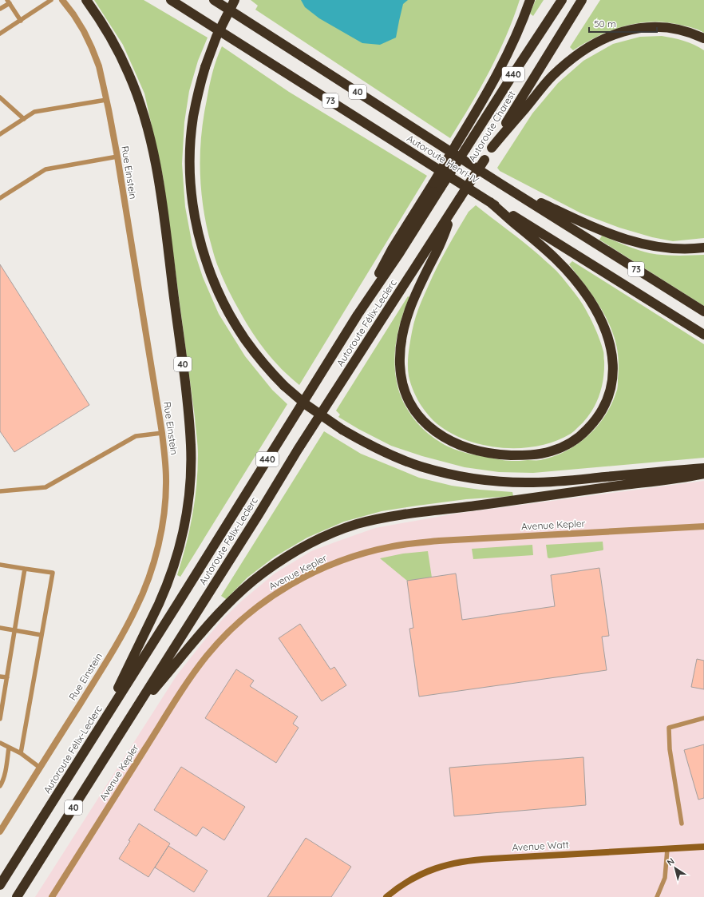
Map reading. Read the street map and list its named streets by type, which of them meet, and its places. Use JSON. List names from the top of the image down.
{
  "streets": {
    "highway": [
      "440",
      "40",
      "73",
      "Autoroute Charest",
      "Autoroute Henri-IV",
      "Autoroute Félix-Leclerc"
    ],
    "street": ["Rue Einstein", "Avenue Kepler", "Avenue Watt"]
  },
  "crossings": [
    ["40", "Autoroute Félix-Leclerc"],
    ["Autoroute Charest", "Autoroute Félix-Leclerc"]
  ],
  "scale_bar": "50 m",
  "north": "top left"
}
